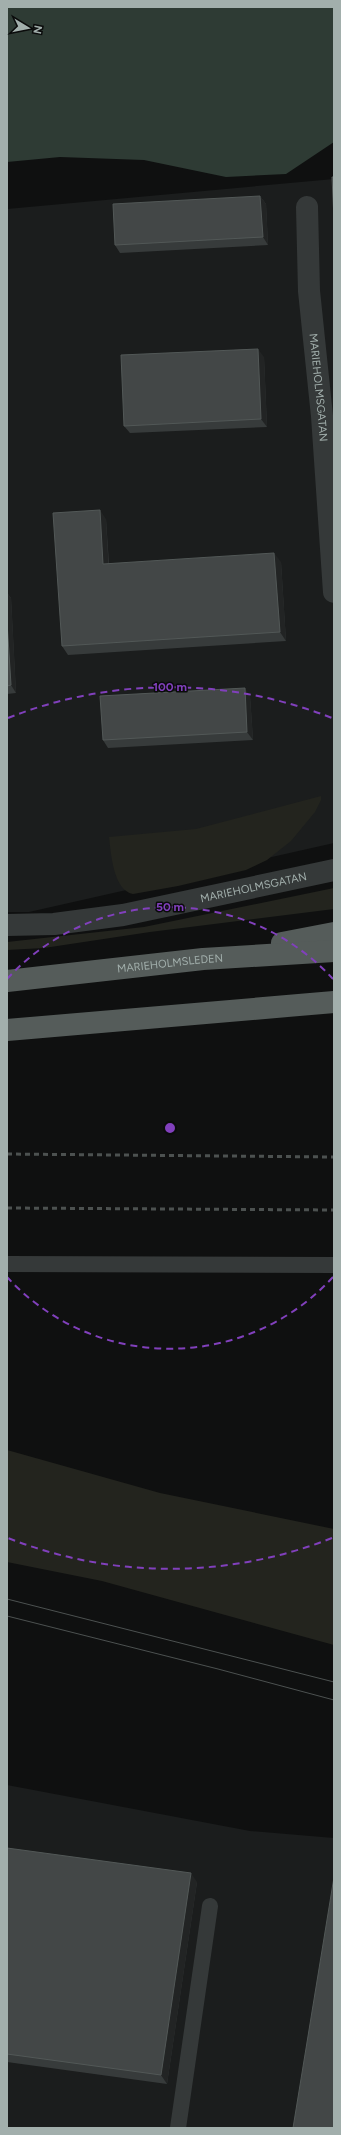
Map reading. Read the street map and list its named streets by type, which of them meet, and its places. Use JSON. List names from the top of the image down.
{
  "streets": {
    "highway": ["MARIEHOLMSLEDEN"],
    "street": ["MARIEHOLMSGATAN"]
  },
  "north": "right",
  "rings": ["100 m", "50 m"]
}
